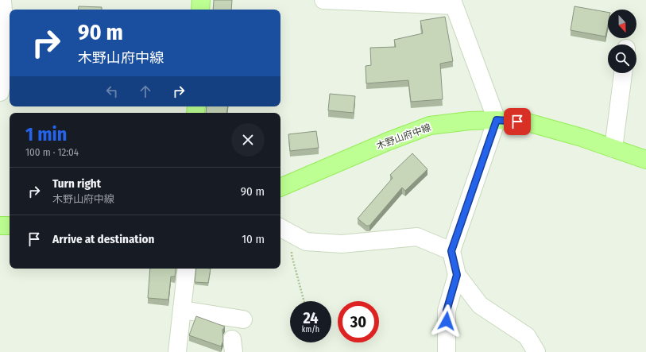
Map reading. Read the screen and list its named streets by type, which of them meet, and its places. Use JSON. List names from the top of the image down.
{
  "streets": {
    "main road": ["木野山府中線"]
  },
  "north": "bottom",
  "page": {
    "turn": ["90 m", "木野山府中線"],
    "heading": ["1 min", "100 m · 12:04"],
    "list": [
      {
        "name": "Turn right",
        "note": "木野山府中線",
        "value": "90 m"
      },
      {
        "name": "Arrive at destination",
        "value": "10 m"
      }
    ],
    "speed": "24 km/h",
    "limit": "30"
  }
}
